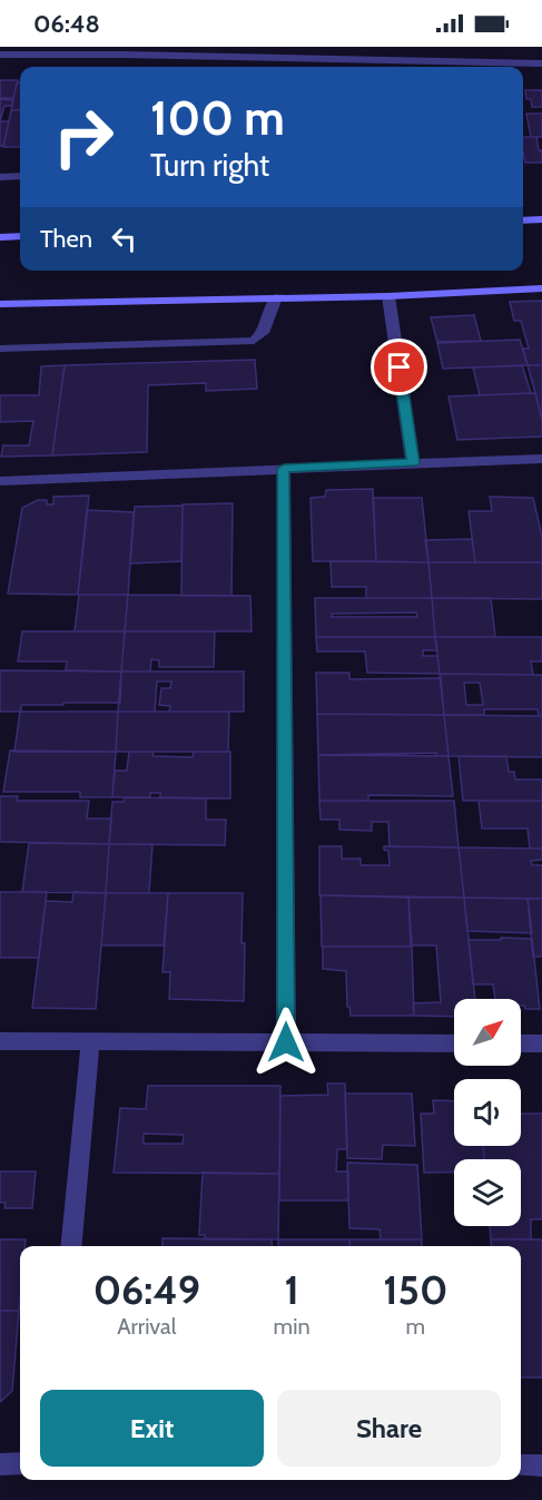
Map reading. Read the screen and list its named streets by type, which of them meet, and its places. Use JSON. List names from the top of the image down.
{
  "north": "top right",
  "page": {
    "status": "06:48",
    "turn": ["100 m", "Turn right"],
    "then": "Then",
    "eta": [
      "06:49",
      "Arrival",
      "1",
      "min",
      "150",
      "m"
    ],
    "buttons": ["Exit", "Share"]
  }
}
